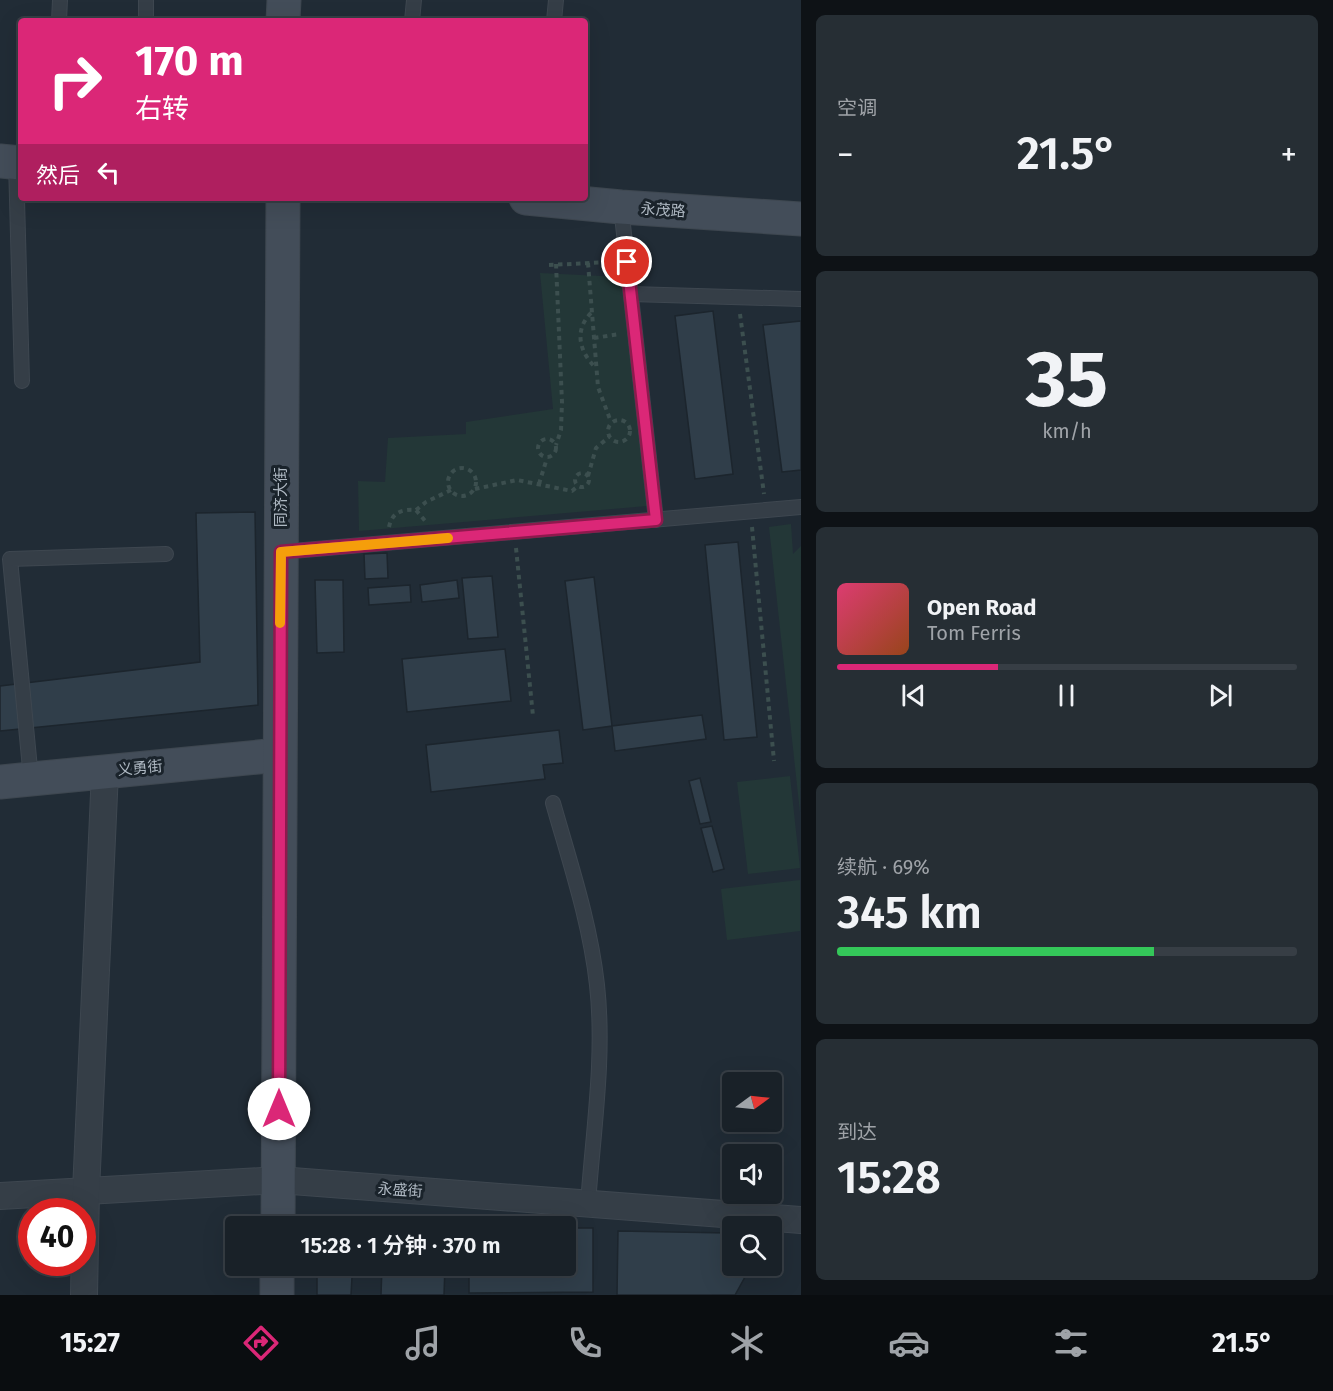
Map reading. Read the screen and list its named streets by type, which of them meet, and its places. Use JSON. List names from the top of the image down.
{
  "streets": {
    "street": [
      "永茂路",
      "同济大街",
      "义勇街",
      "永盛街"
    ]
  },
  "crossings": [
    ["同济大街", "义勇街"],
    ["同济大街", "永盛街"]
  ],
  "north": "right",
  "page": {
    "tile": [
      "空调",
      ["35", "km/h"],
      ["续航 · 69%", "345 km"],
      ["到达", "15:28"]
    ],
    "turn": ["170 m", "右转"],
    "heat": ["−", "21.5°", "+"],
    "then": "然后",
    "song": ["Open Road", "Tom Ferris"],
    "limit": "40",
    "trip": "15:28 · 1 分钟 · 370 m",
    "tabs": ["15:27", "21.5°"]
  }
}
